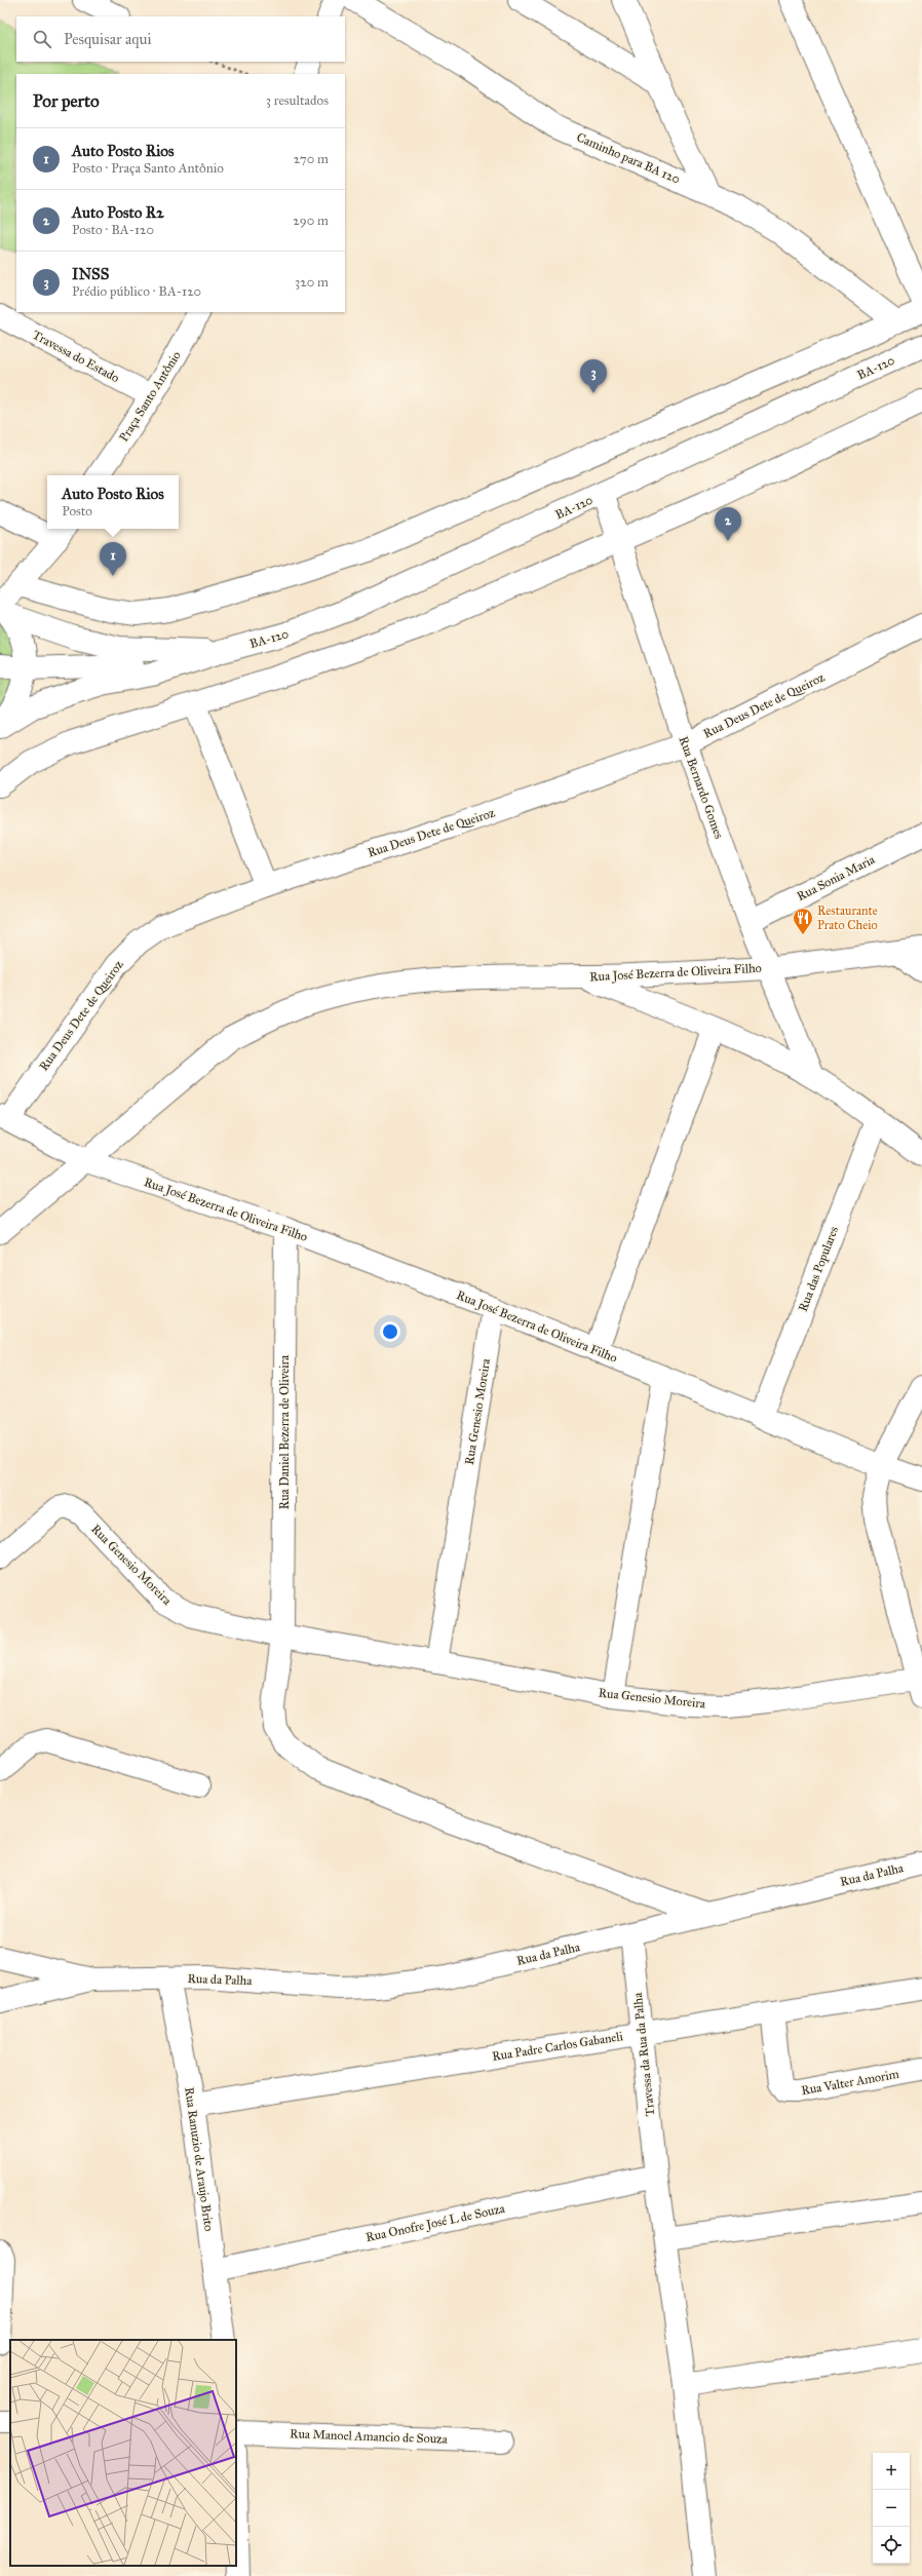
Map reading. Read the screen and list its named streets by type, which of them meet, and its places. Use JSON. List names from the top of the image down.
{
  "streets": {
    "street": [
      "Caminho para BA 120",
      "Travessa do Estado",
      "BA-120",
      "Praça Santo Antônio",
      "Rua Deus Dete de Queiroz",
      "Rua Bernardo Gomes",
      "Rua Sonia Maria",
      "Rua José Bezerra de Oliveira Filho",
      "Rua das Populares",
      "Rua Genesio Moreira",
      "Rua Daniel Bezerra de Oliveira",
      "Rua da Palha",
      "Rua Padre Carlos Gabaneli",
      "Travessa da Rua da Palha",
      "Rua Valter Amorim",
      "Rua Ranuzio de Araujo Brito",
      "Rua Onofre José L de Souza",
      "Rua Manoel Amancio de Souza"
    ]
  },
  "crossings": [
    ["Travessa do Estado", "Praça Santo Antônio"],
    ["BA-120", "Rua Bernardo Gomes"],
    ["Rua Deus Dete de Queiroz", "Rua Bernardo Gomes"],
    ["Rua Bernardo Gomes", "Rua Sonia Maria"],
    ["Rua Bernardo Gomes", "Rua José Bezerra de Oliveira Filho"],
    ["Rua José Bezerra de Oliveira Filho", "Rua das Populares"],
    ["Rua José Bezerra de Oliveira Filho", "Rua Genesio Moreira"],
    ["Rua José Bezerra de Oliveira Filho", "Rua Daniel Bezerra de Oliveira"],
    ["Rua Genesio Moreira", "Rua Daniel Bezerra de Oliveira"],
    ["Rua da Palha", "Travessa da Rua da Palha"],
    ["Rua da Palha", "Rua Ranuzio de Araujo Brito"],
    ["Rua Padre Carlos Gabaneli", "Travessa da Rua da Palha"],
    ["Rua Padre Carlos Gabaneli", "Rua Valter Amorim"],
    ["Rua Padre Carlos Gabaneli", "Rua Ranuzio de Araujo Brito"],
    ["Travessa da Rua da Palha", "Rua Onofre José L de Souza"],
    ["Rua Ranuzio de Araujo Brito", "Rua Onofre José L de Souza"]
  ],
  "places": {
    "restaurant": ["Restaurante Prato Cheio"]
  },
  "page": {
    "search": "Pesquisar aqui",
    "heading": ["Por perto", "3 resultados"],
    "list": [
      {
        "mark": "1",
        "name": "Auto Posto Rios",
        "note": "Posto · Praça Santo Antônio",
        "value": "270 m"
      },
      {
        "mark": "2",
        "name": "Auto Posto R2",
        "note": "Posto · BA-120",
        "value": "290 m"
      },
      {
        "mark": "3",
        "name": "INSS",
        "note": "Prédio público · BA-120",
        "value": "320 m"
      }
    ],
    "pins": ["3", "2", "1"],
    "popup": ["Auto Posto Rios", "Posto"],
    "map_buttons": ["+", "−"]
  }
}
